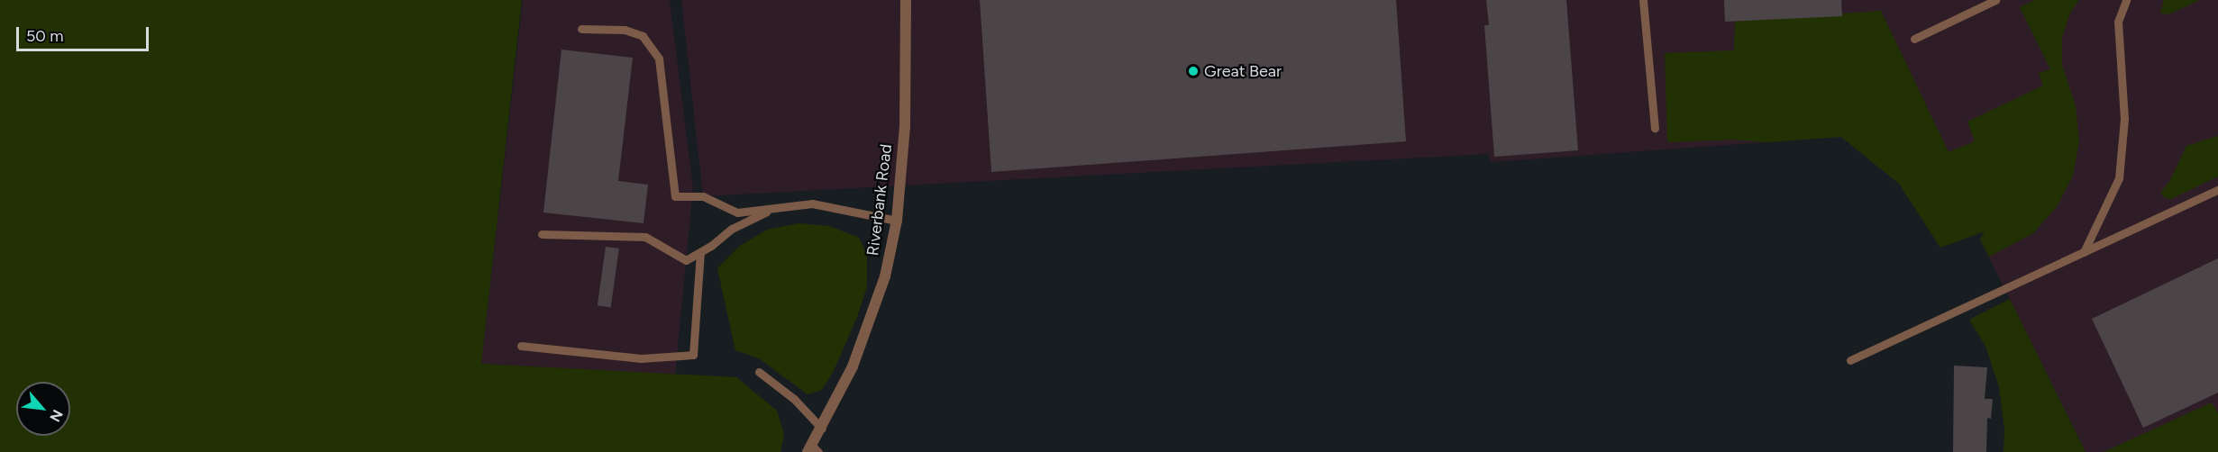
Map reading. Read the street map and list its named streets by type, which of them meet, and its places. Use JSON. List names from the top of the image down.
{
  "streets": {
    "street": ["Riverbank Road"]
  },
  "places": ["Great Bear"],
  "scale_bar": "50 m",
  "north": "bottom right"
}
